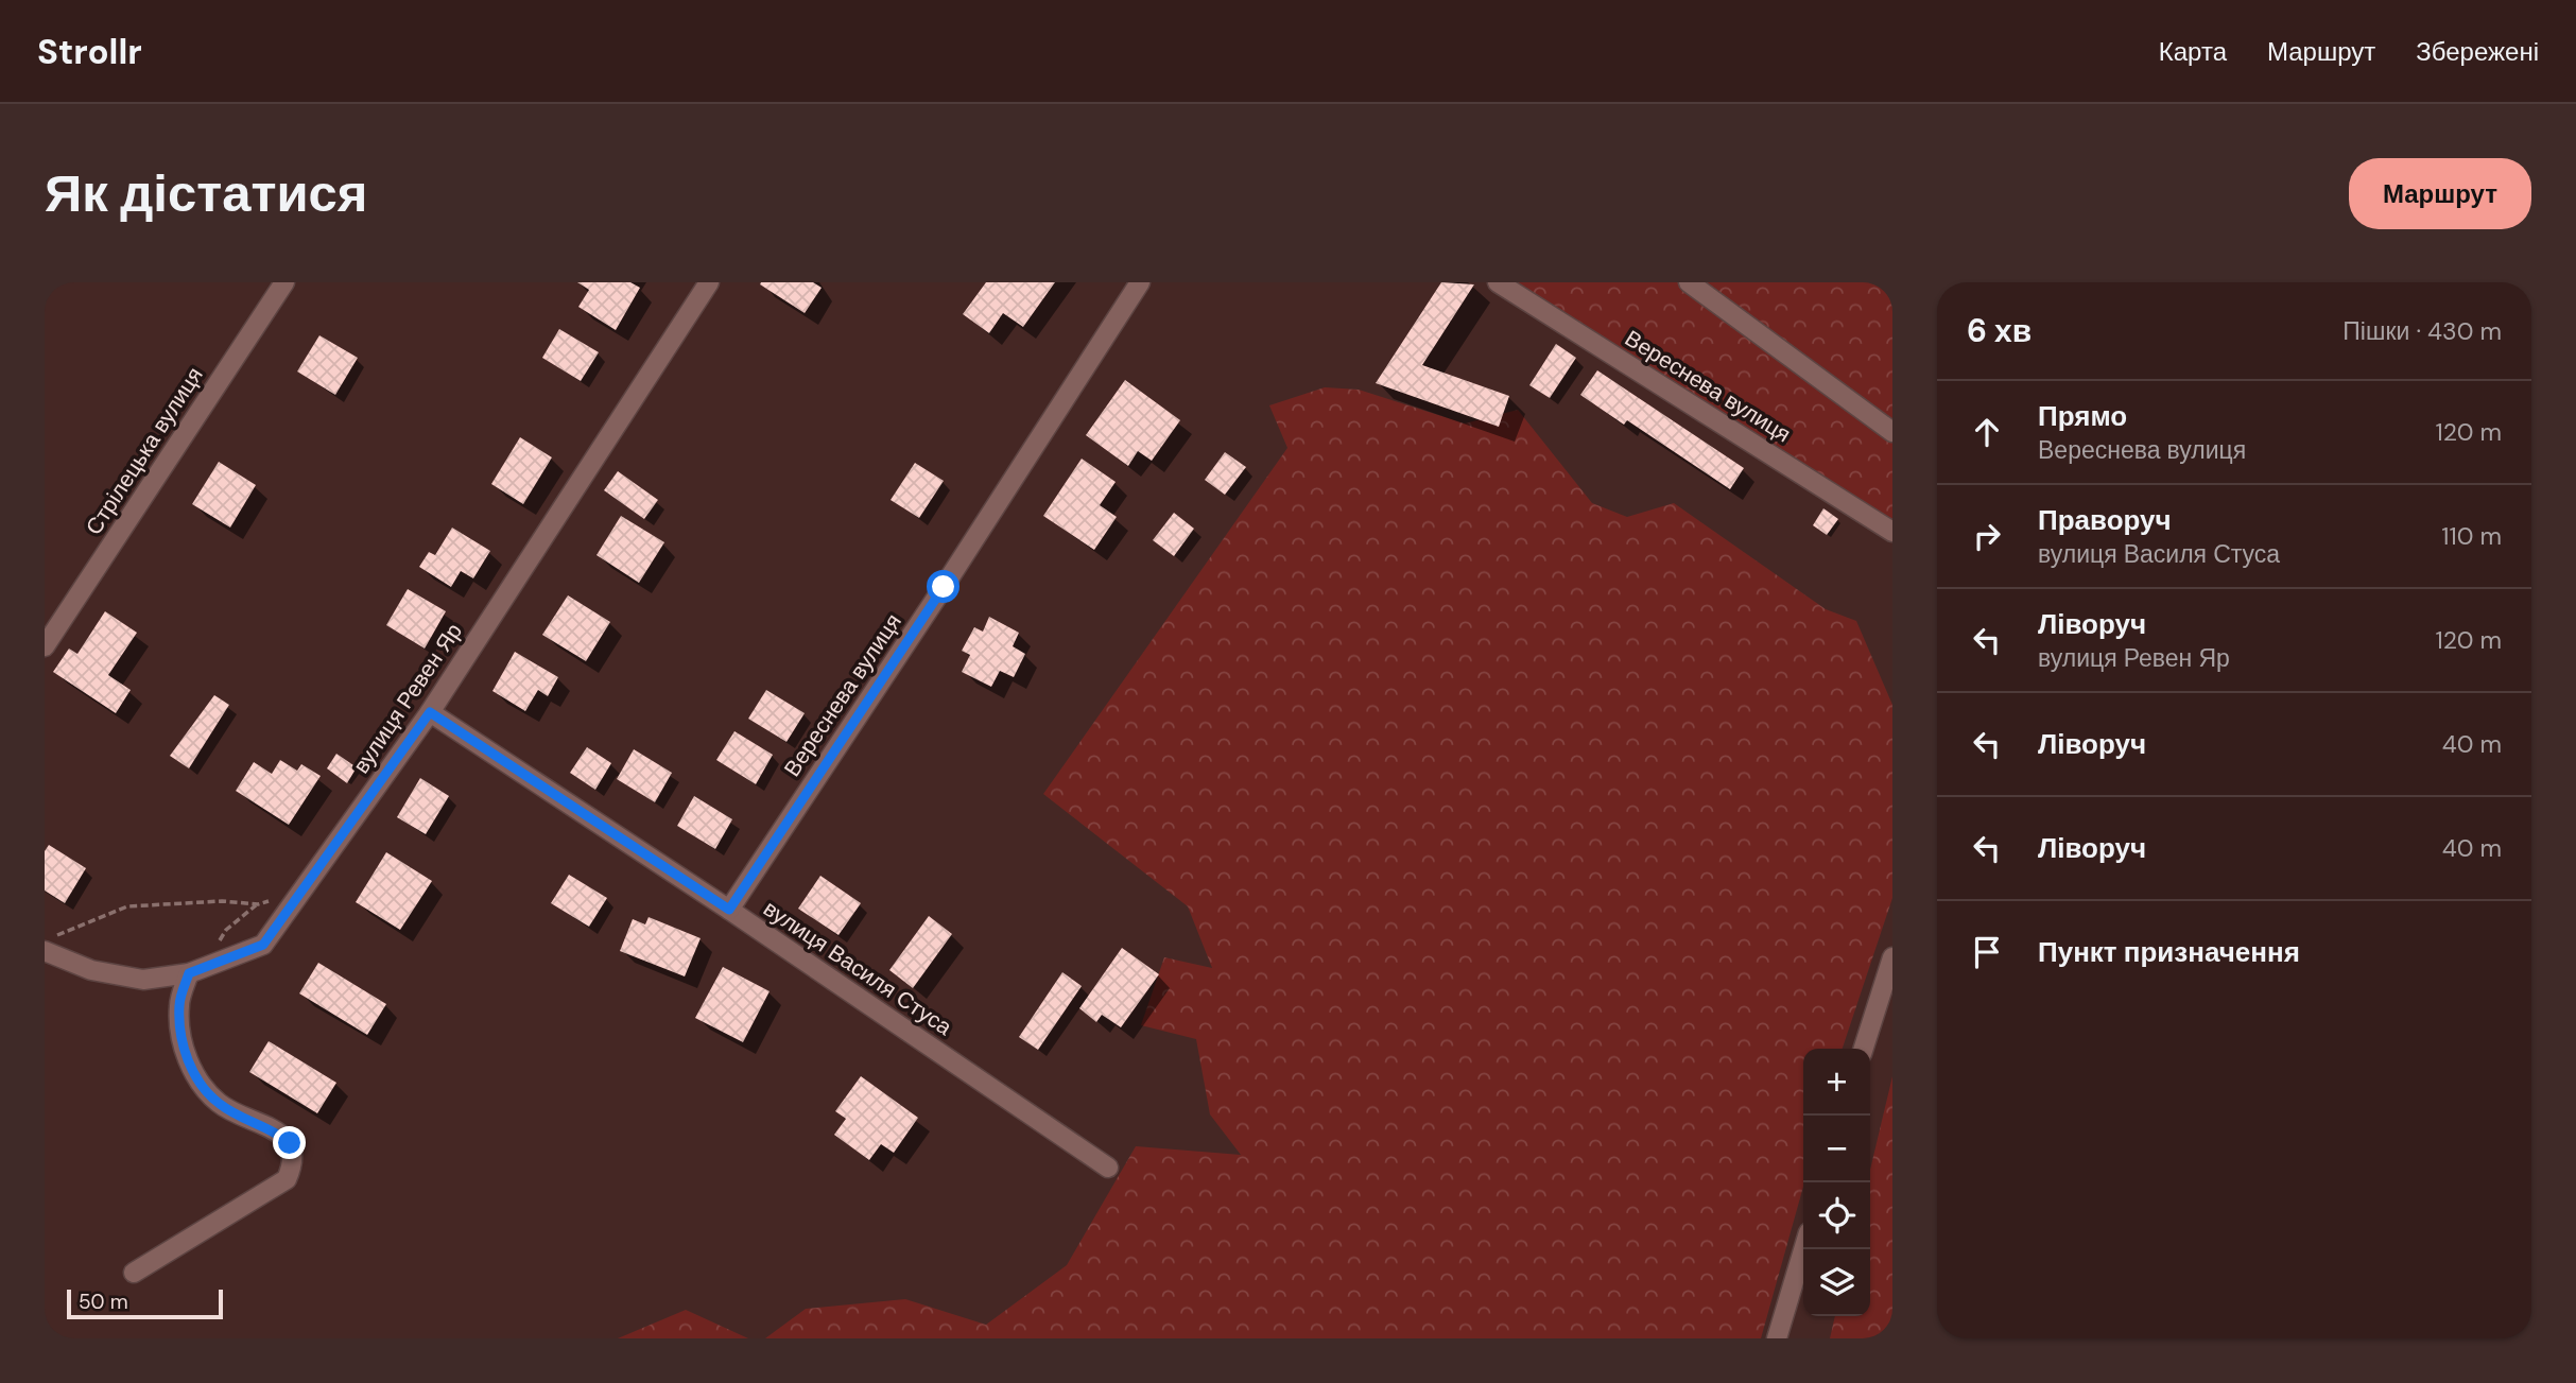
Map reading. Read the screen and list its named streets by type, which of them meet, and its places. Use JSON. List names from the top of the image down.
{
  "streets": {
    "street": [
      "Вереснева вулиця",
      "Стрілецька вулиця",
      "вулиця Ревен Яр",
      "вулиця Василя Стуса"
    ]
  },
  "crossings": [
    ["Вереснева вулиця", "вулиця Василя Стуса"],
    ["вулиця Ревен Яр", "вулиця Василя Стуса"]
  ],
  "scale_bar": "50 m",
  "page": {
    "header": "Strollr",
    "nav": ["Карта", "Маршрут", "Збережені"],
    "buttons": "Маршрут",
    "title": "Як дістатися",
    "heading": ["6 хв", "Пішки · 430 m"],
    "list": [
      ["Прямо", "Вереснева вулиця", "120 m"],
      ["Праворуч", "вулиця Василя Стуса", "110 m"],
      ["Ліворуч", "вулиця Ревен Яр", "120 m"],
      ["Ліворуч", "40 m"],
      ["Ліворуч", "40 m"],
      "Пункт призначення"
    ],
    "map_buttons": ["+", "−"],
    "scale": "50 m"
  }
}
